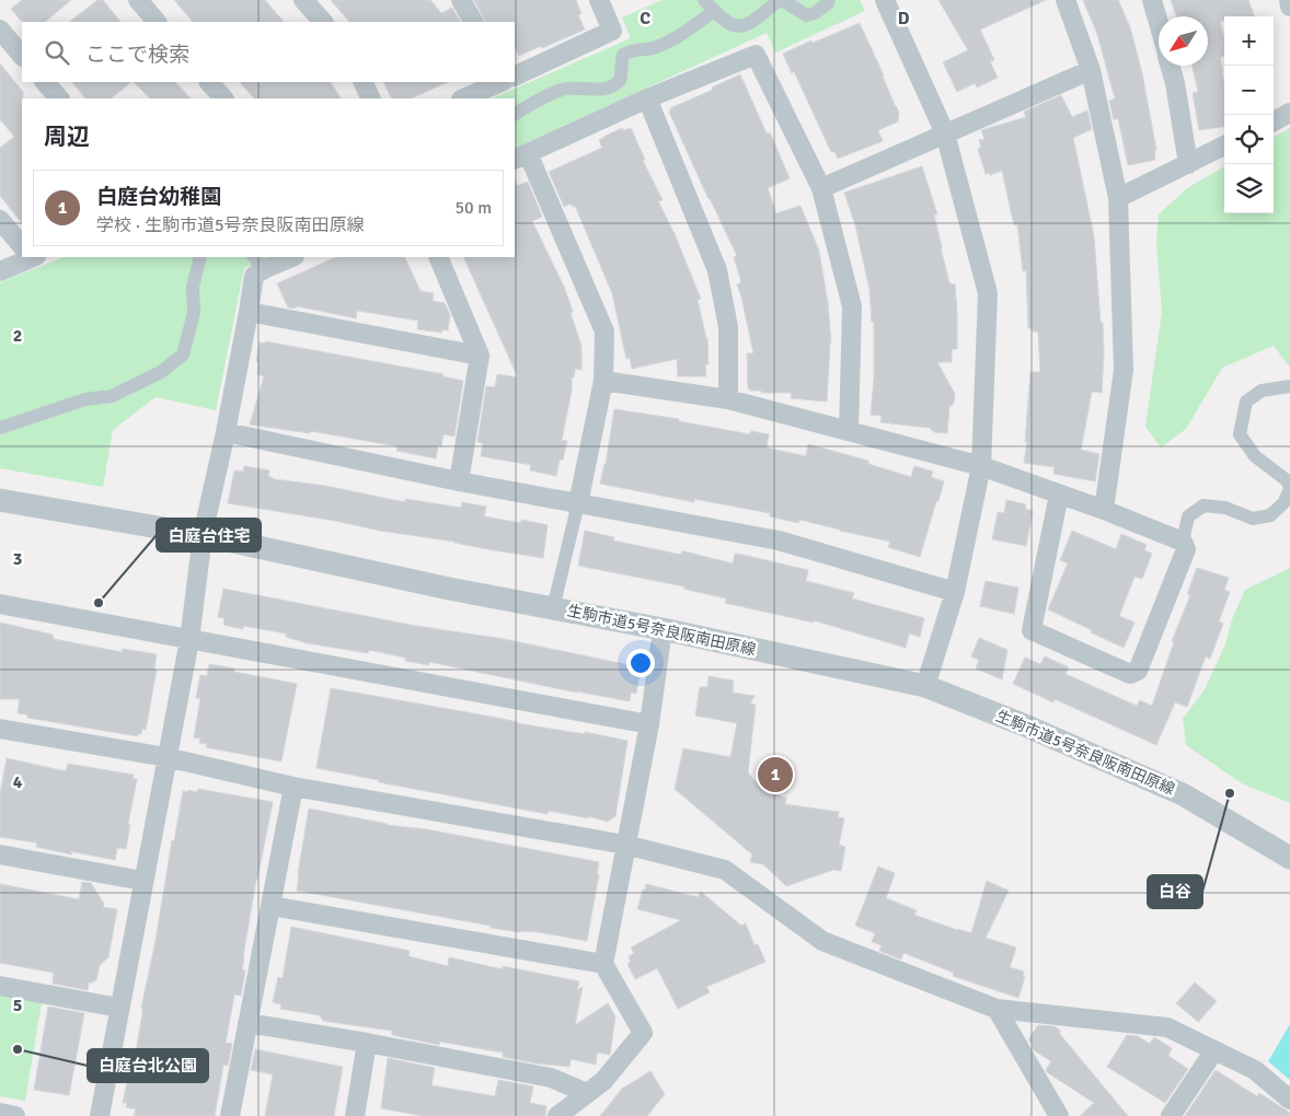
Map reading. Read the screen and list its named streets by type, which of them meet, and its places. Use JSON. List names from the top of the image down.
{
  "streets": {
    "street": ["生駒市道5号奈良阪南田原線"]
  },
  "places": ["白庭台住宅", "白谷", "白庭台北公園"],
  "north": "bottom left",
  "page": {
    "map_buttons": ["+", "−"],
    "search": "ここで検索",
    "heading": "周辺",
    "list": [
      {
        "mark": "1",
        "name": "白庭台幼稚園",
        "note": "学校 · 生駒市道5号奈良阪南田原線",
        "value": "50 m"
      }
    ],
    "pins": "1"
  },
  "grid": {
    "columns": ["C", "D"],
    "rows": [
      "2",
      "3",
      "4",
      "5"
    ]
  }
}
